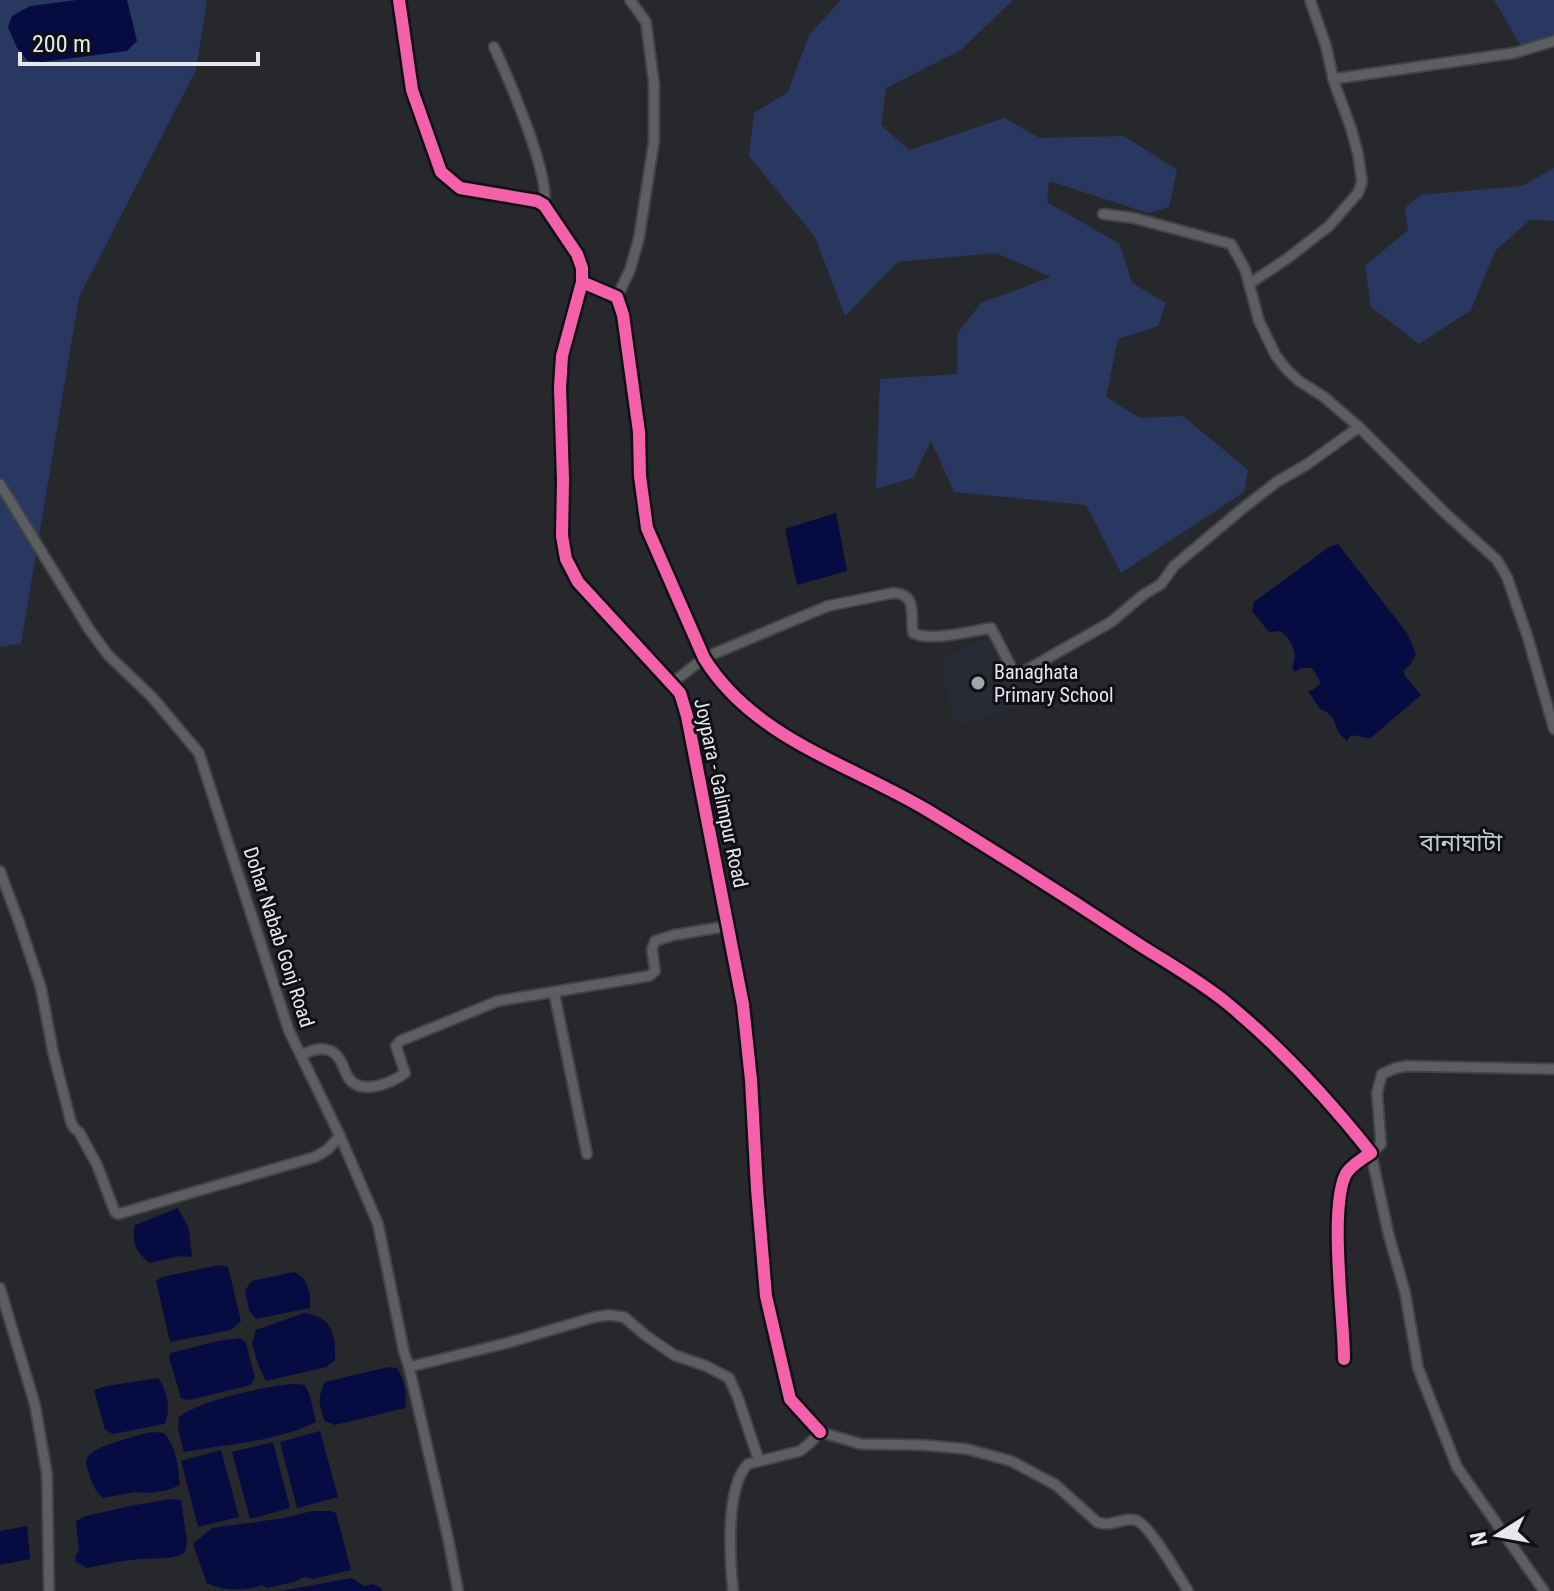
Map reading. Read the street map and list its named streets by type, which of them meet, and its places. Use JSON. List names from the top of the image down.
{
  "streets": {
    "street": ["Joypara - Galimpur Road", "Dohar Nabab Gonj Road"]
  },
  "districts": ["বানাঘাটা"],
  "places": ["Banaghata Primary School"],
  "scale_bar": "200 m",
  "north": "left"
}
